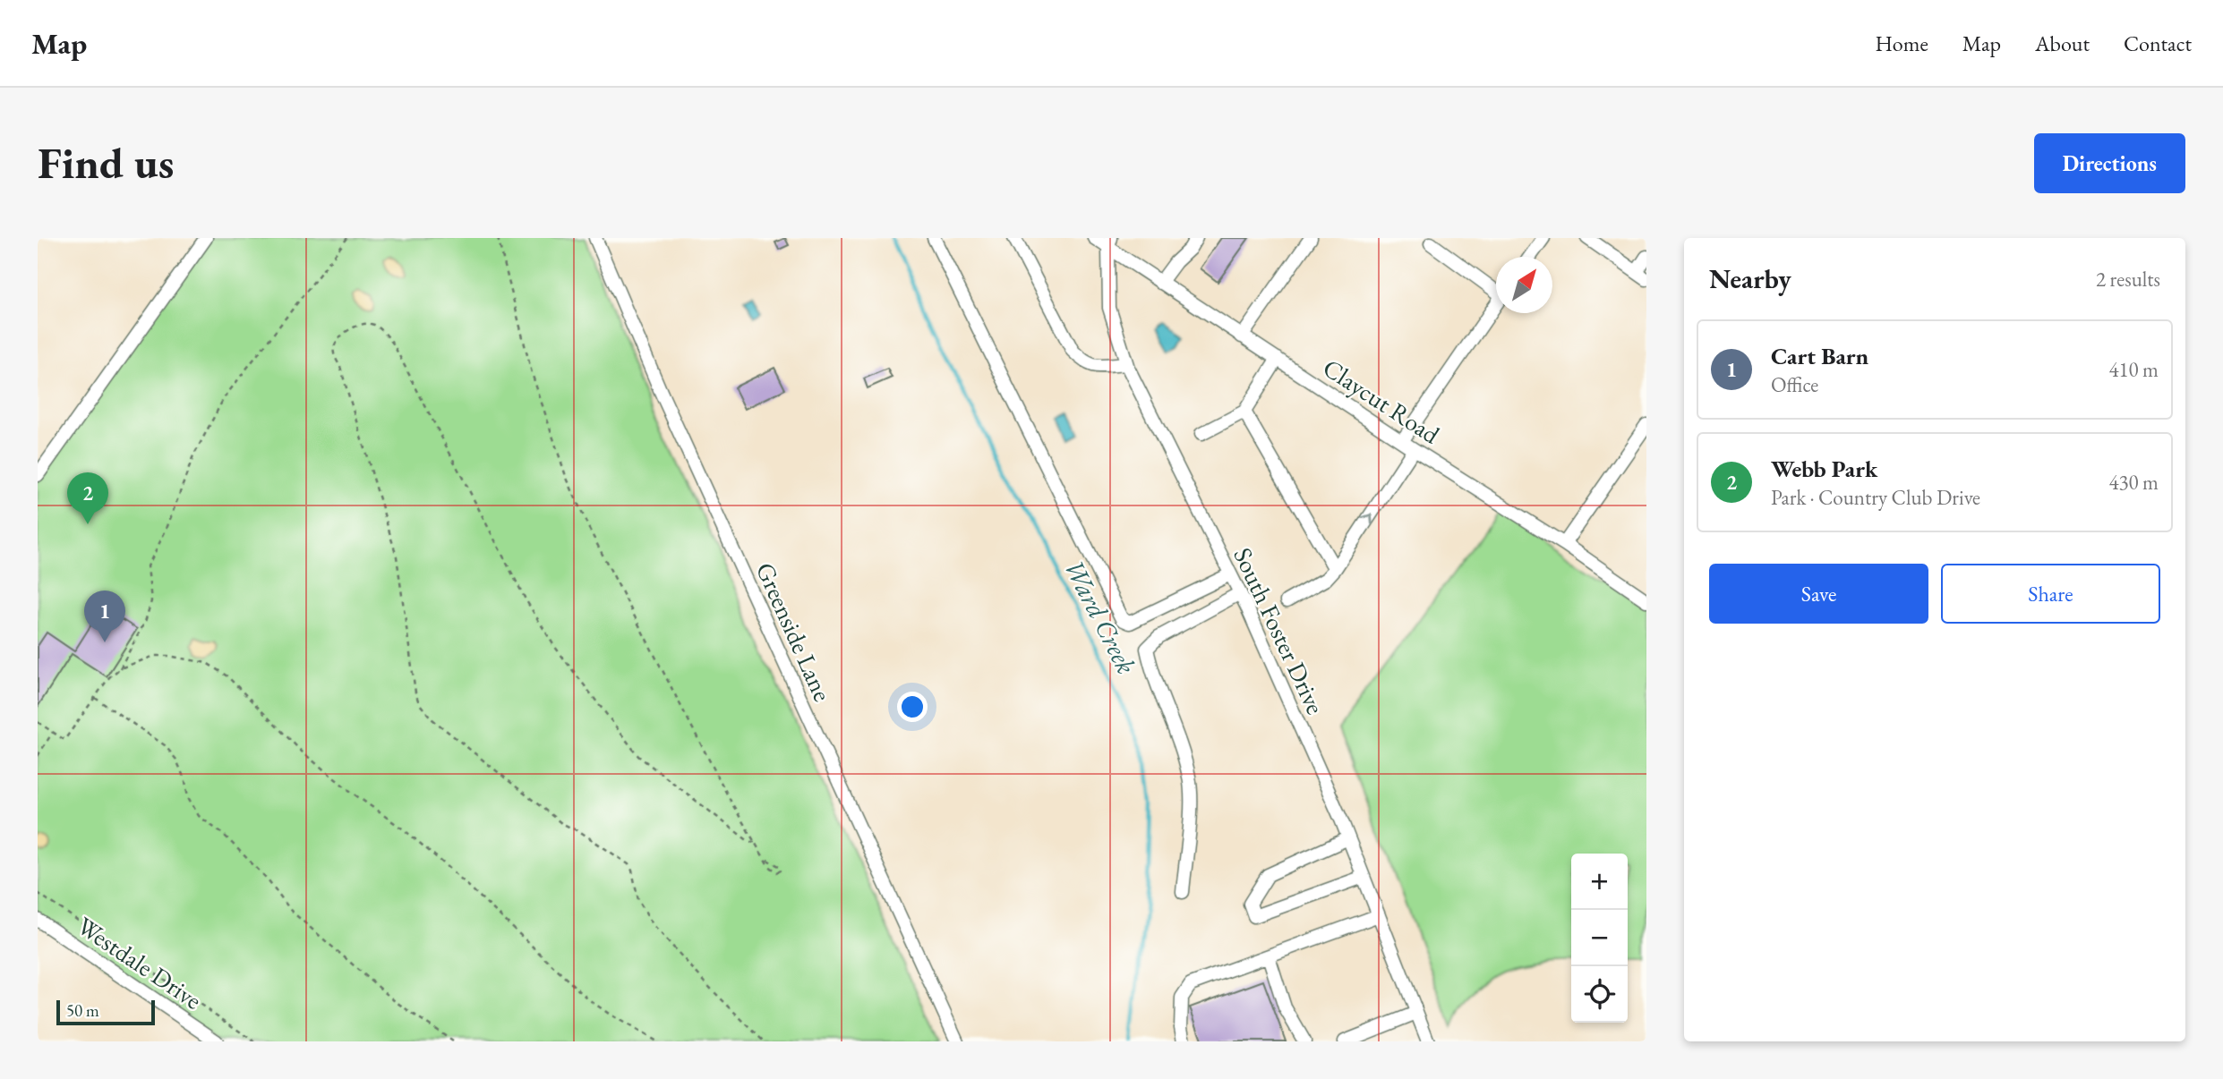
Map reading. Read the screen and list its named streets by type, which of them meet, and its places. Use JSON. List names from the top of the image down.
{
  "streets": {
    "street": [
      "Claycut Road",
      "South Foster Drive",
      "Greenside Lane",
      "Westdale Drive"
    ]
  },
  "crossings": [
    ["Claycut Road", "South Foster Drive"]
  ],
  "water": ["Ward Creek"],
  "scale_bar": "50 m",
  "north": "top right",
  "page": {
    "header": "Map",
    "nav": [
      "Home",
      "Map",
      "About",
      "Contact"
    ],
    "buttons": [
      "Directions",
      ["Save", "Share"]
    ],
    "title": "Find us",
    "heading": ["Nearby", "2 results"],
    "list": [
      {
        "mark": "1",
        "name": "Cart Barn",
        "note": "Office",
        "value": "410 m"
      },
      {
        "mark": "2",
        "name": "Webb Park",
        "note": "Park · Country Club Drive",
        "value": "430 m"
      }
    ],
    "pins": ["2", "1"],
    "map_buttons": ["+", "−"],
    "scale": "50 m"
  }
}
